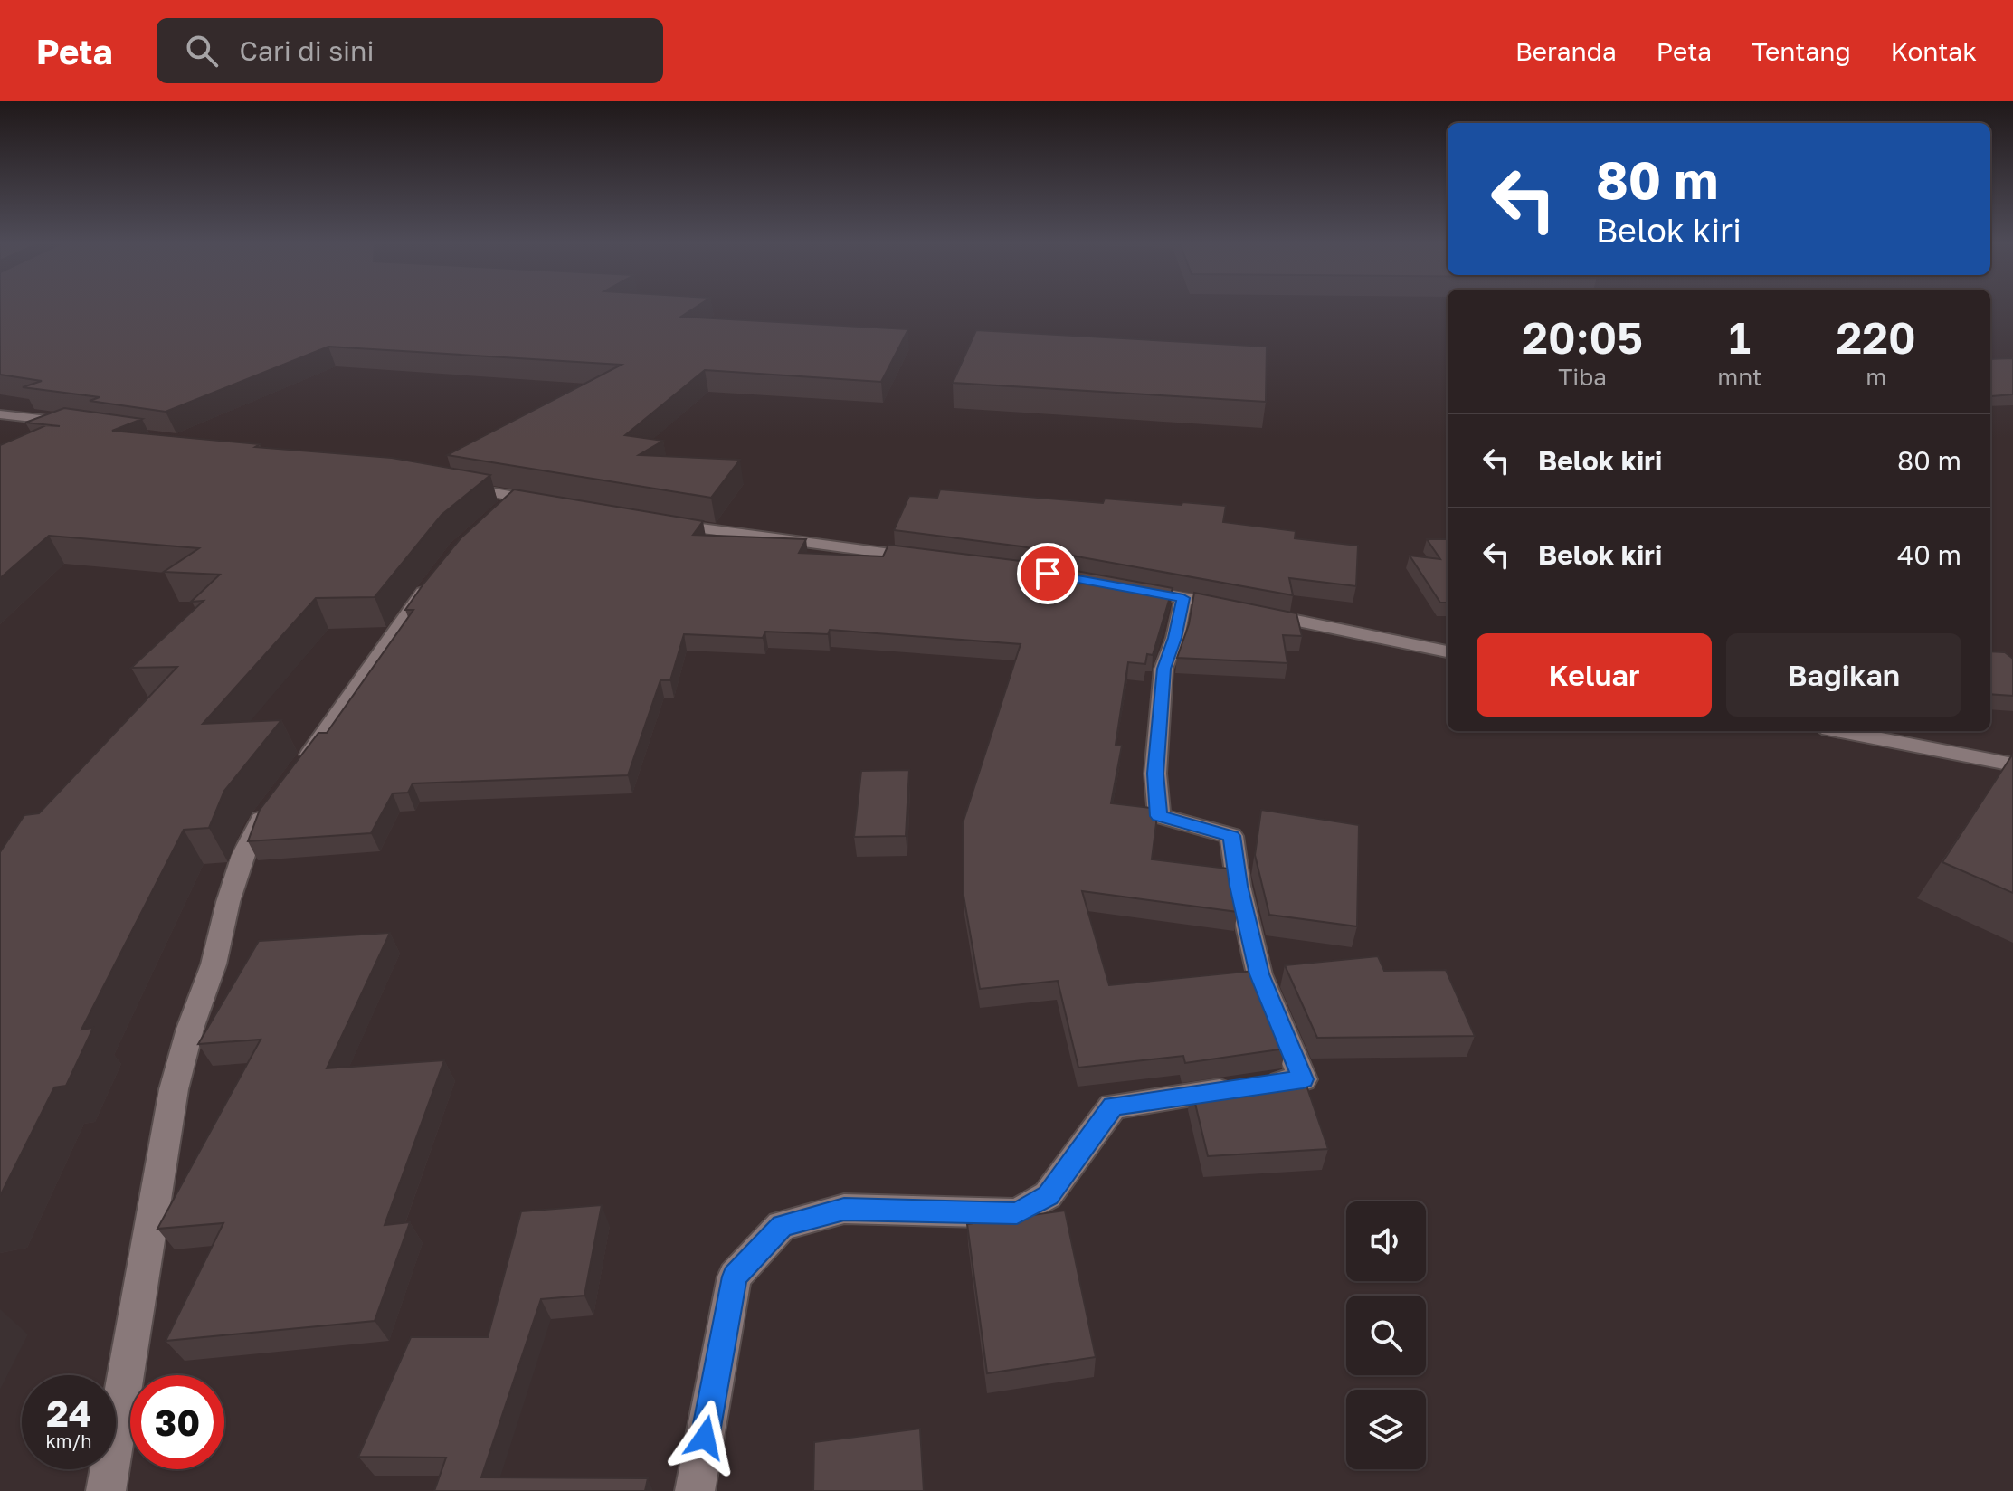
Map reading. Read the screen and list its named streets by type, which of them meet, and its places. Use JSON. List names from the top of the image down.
{
  "page": {
    "header": "Peta",
    "search": "Cari di sini",
    "nav": [
      "Beranda",
      "Peta",
      "Tentang",
      "Kontak"
    ],
    "turn": ["80 m", "Belok kiri"],
    "eta": [
      "20:05",
      "Tiba",
      "1",
      "mnt",
      "220",
      "m"
    ],
    "list": [
      {
        "name": "Belok kiri",
        "value": "80 m"
      },
      {
        "name": "Belok kiri",
        "value": "40 m"
      }
    ],
    "buttons": ["Keluar", "Bagikan"],
    "speed": "24 km/h",
    "limit": "30"
  }
}
